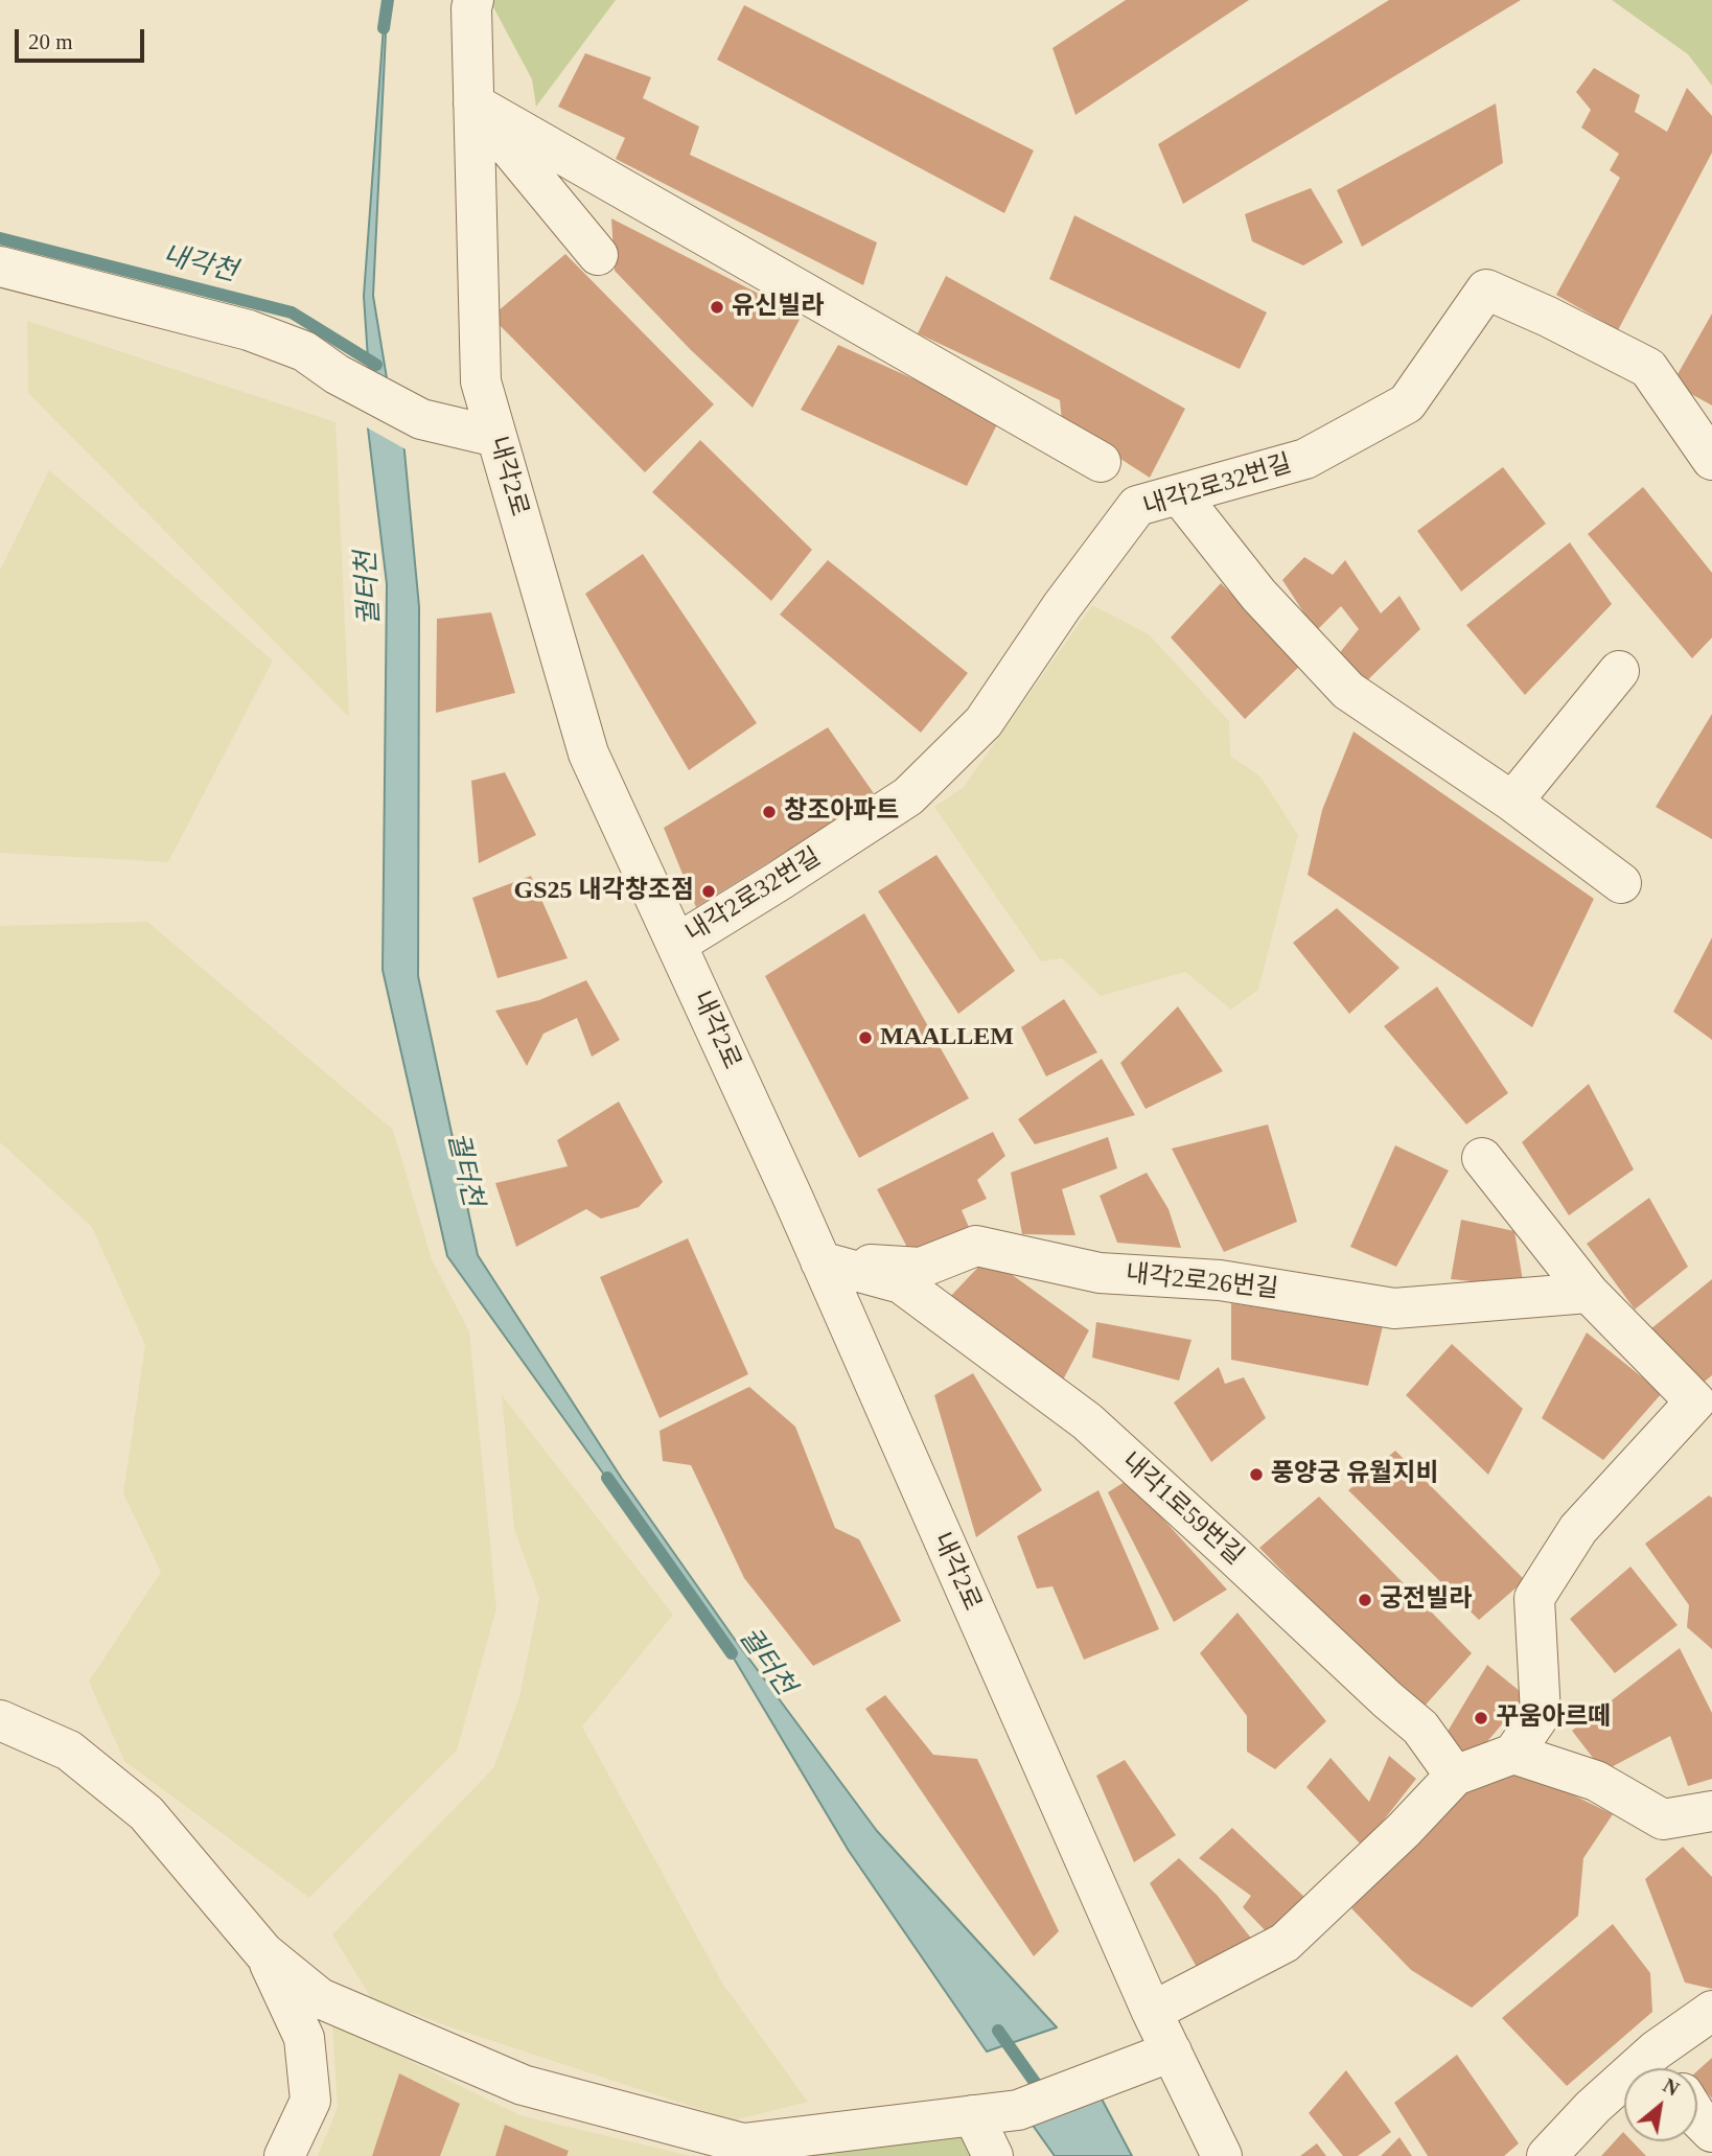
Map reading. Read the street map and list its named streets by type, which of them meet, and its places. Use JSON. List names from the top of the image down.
{
  "streets": {
    "street": [
      "내각2로",
      "내각2로32번길",
      "내각2로26번길",
      "내각1로59번길"
    ]
  },
  "crossings": [
    ["내각2로", "내각2로32번길"],
    ["내각2로", "내각2로26번길"],
    ["내각2로", "내각1로59번길"],
    ["내각2로26번길", "내각1로59번길"]
  ],
  "water": ["내각천", "궐터천"],
  "places": [
    "유신빌라",
    "창조아파트",
    "GS25 내각창조점",
    "MAALLEM",
    "풍양궁 유월지비",
    "궁전빌라",
    "꾸움아르떼"
  ],
  "scale_bar": "20 m",
  "north": "top right"
}
